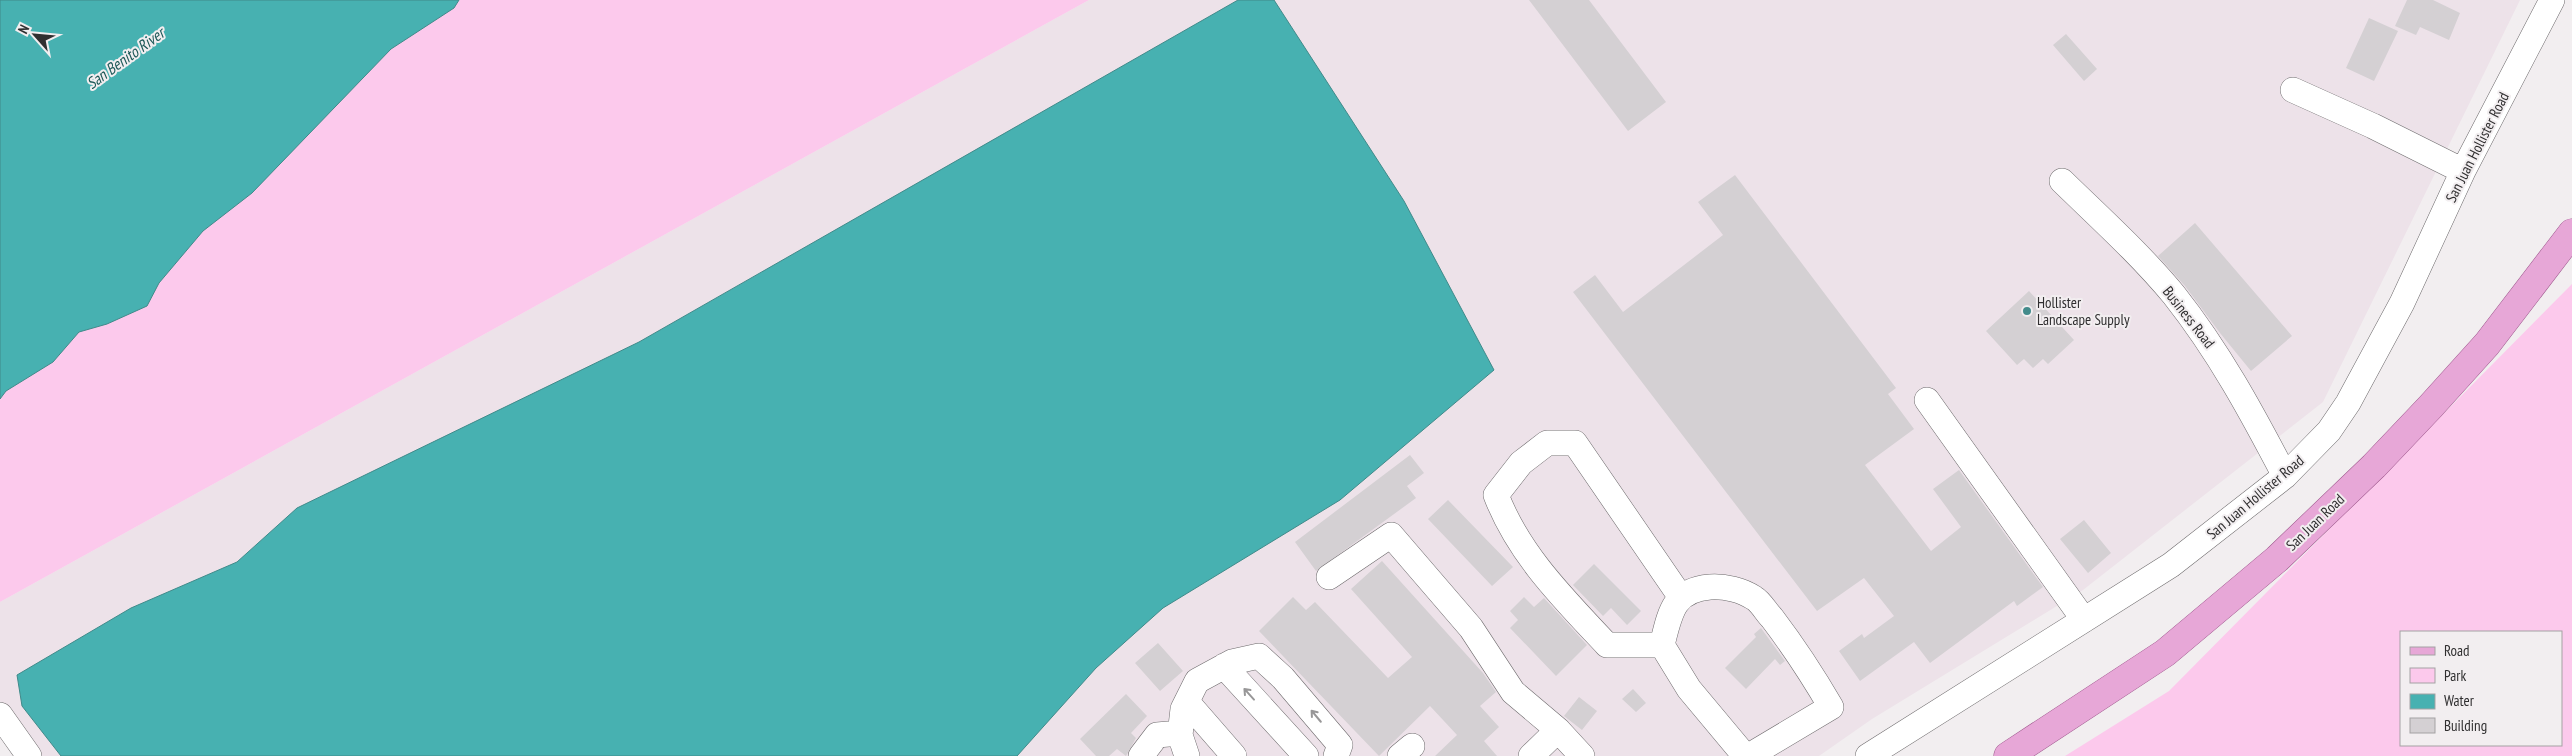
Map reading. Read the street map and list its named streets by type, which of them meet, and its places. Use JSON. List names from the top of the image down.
{
  "streets": {
    "main road": ["San Juan Road"],
    "street": ["San Juan Hollister Road", "Business Road"]
  },
  "crossings": [
    ["San Juan Hollister Road", "Business Road"]
  ],
  "water": ["San Benito River"],
  "places": ["Hollister Landscape Supply"],
  "legend": [
    "Road",
    "Park",
    "Water",
    "Building"
  ],
  "north": "top left"
}
